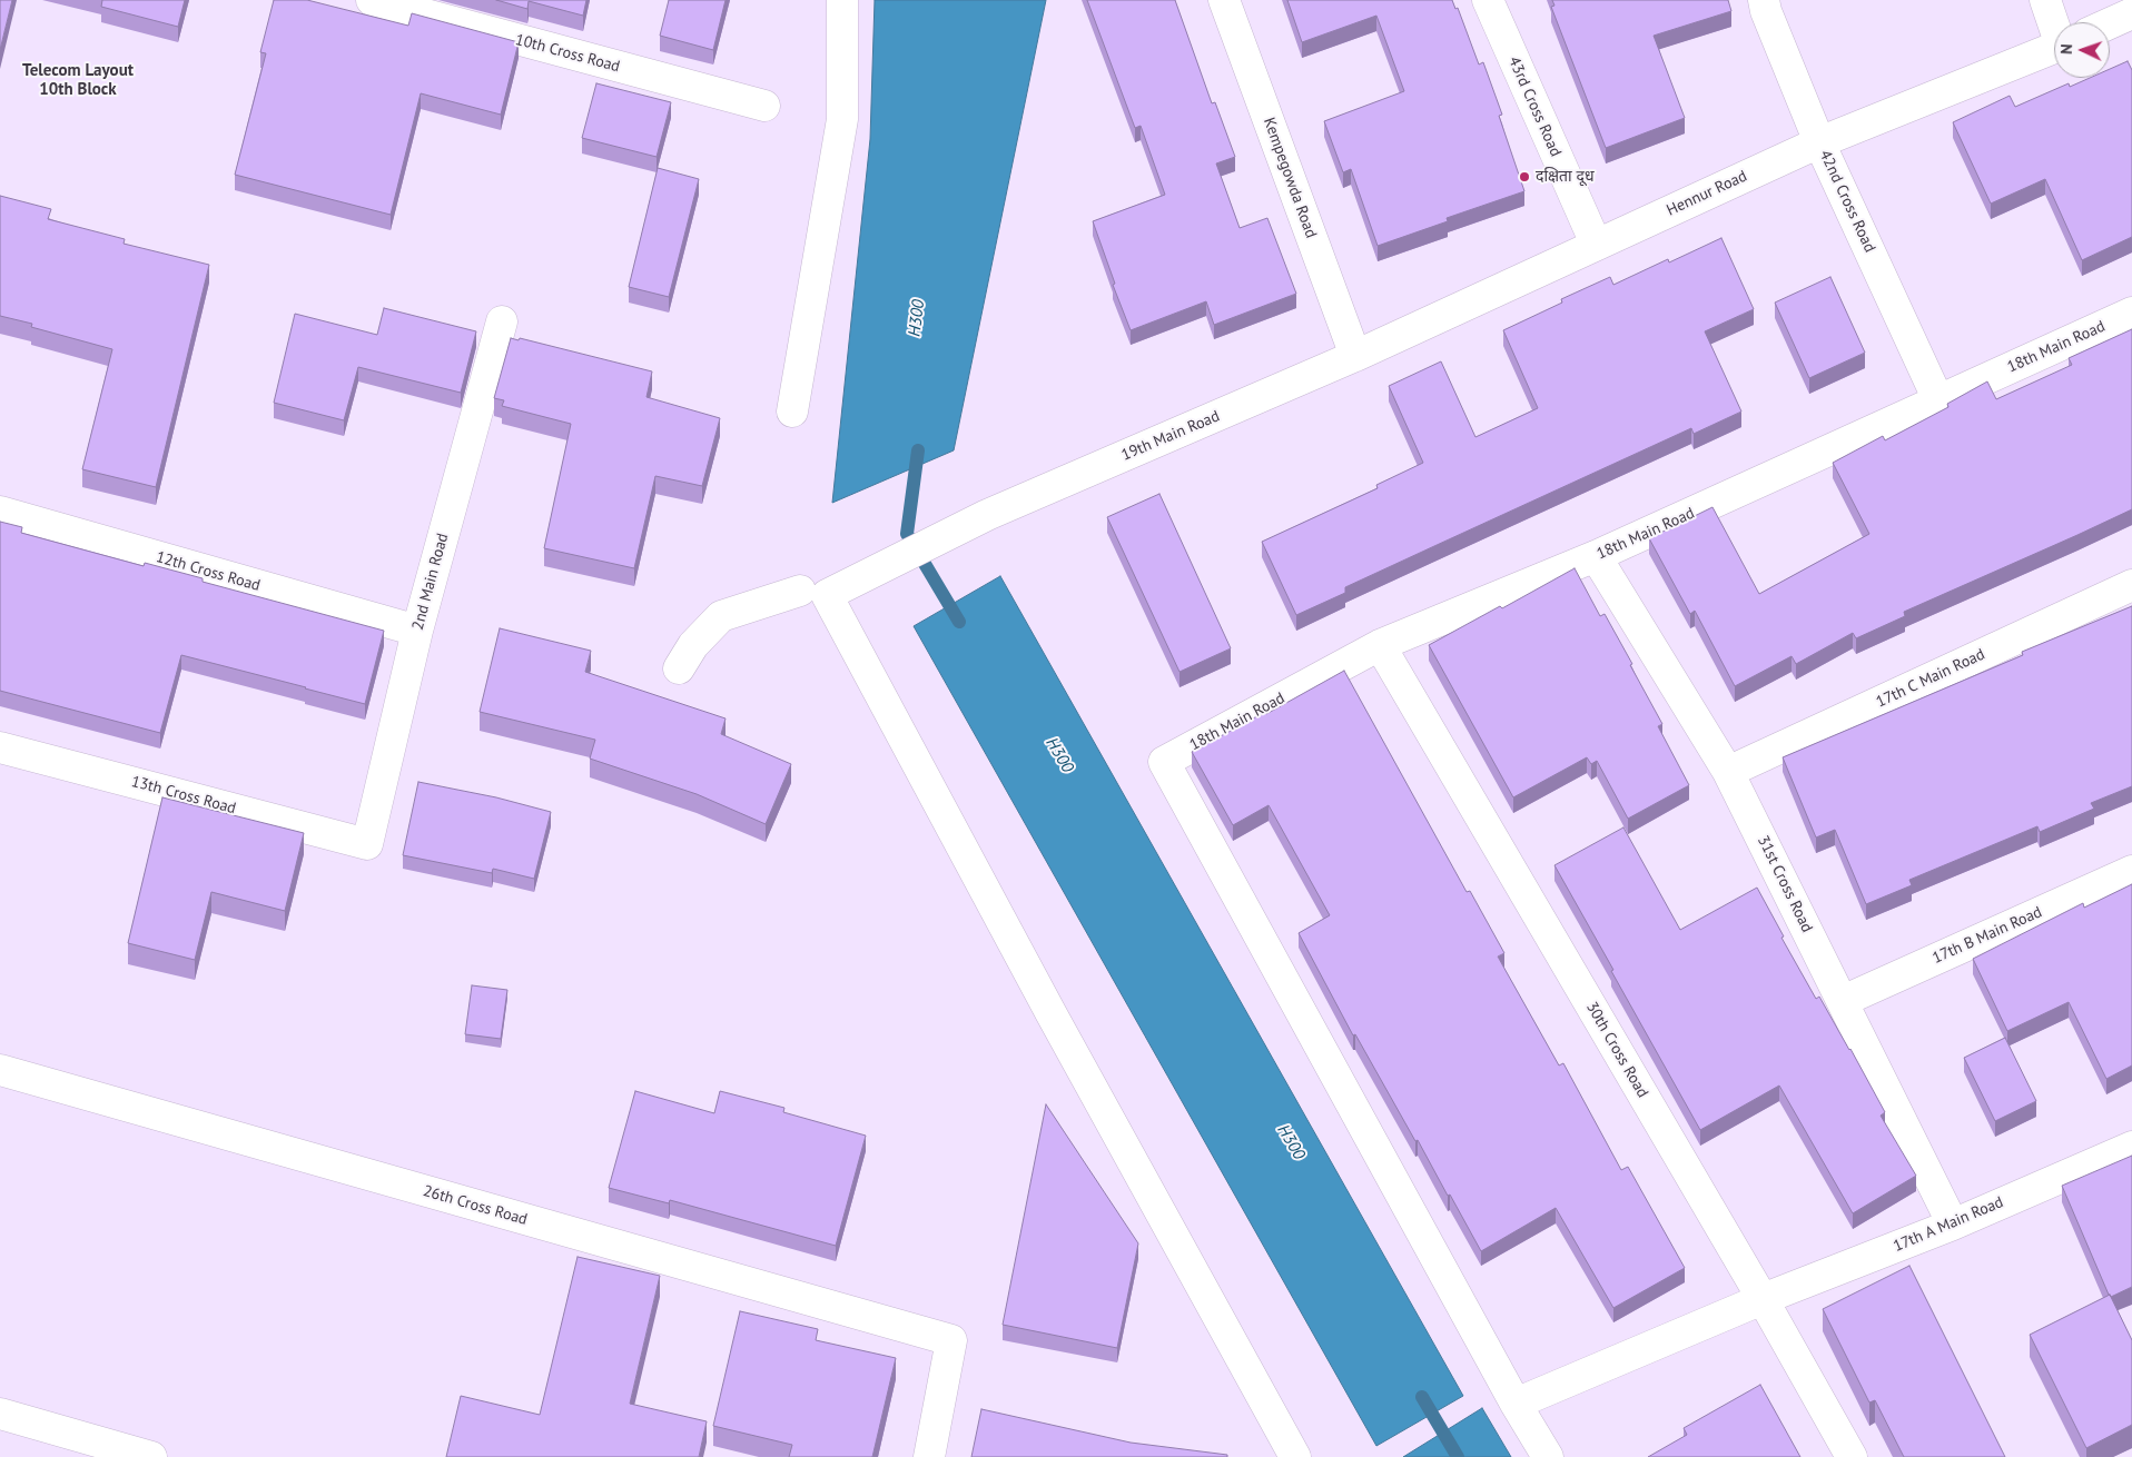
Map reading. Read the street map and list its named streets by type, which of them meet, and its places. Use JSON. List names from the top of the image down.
{
  "streets": {
    "street": [
      "10th Cross Road",
      "43rd Cross Road",
      "Kempegowda Road",
      "Hennur Road",
      "42nd Cross Road",
      "18th Main Road",
      "19th Main Road",
      "12th Cross Road",
      "2nd Main Road",
      "17th C Main Road",
      "13th Cross Road",
      "31st Cross Road",
      "17th B Main Road",
      "30th Cross Road",
      "26th Cross Road",
      "17th A Main Road"
    ]
  },
  "crossings": [
    ["43rd Cross Road", "Hennur Road"],
    ["Kempegowda Road", "Hennur Road"],
    ["Kempegowda Road", "19th Main Road"],
    ["Hennur Road", "42nd Cross Road"],
    ["Hennur Road", "19th Main Road"],
    ["42nd Cross Road", "18th Main Road"],
    ["18th Main Road", "31st Cross Road"],
    ["18th Main Road", "30th Cross Road"],
    ["18th Main Road", "17th A Main Road"],
    ["12th Cross Road", "2nd Main Road"],
    ["2nd Main Road", "13th Cross Road"],
    ["17th C Main Road", "31st Cross Road"],
    ["31st Cross Road", "17th B Main Road"],
    ["31st Cross Road", "17th A Main Road"],
    ["30th Cross Road", "17th A Main Road"]
  ],
  "districts": ["Telecom Layout 10th Block"],
  "water": ["H300"],
  "places": ["दक्षिता दूध"],
  "north": "left"
}
